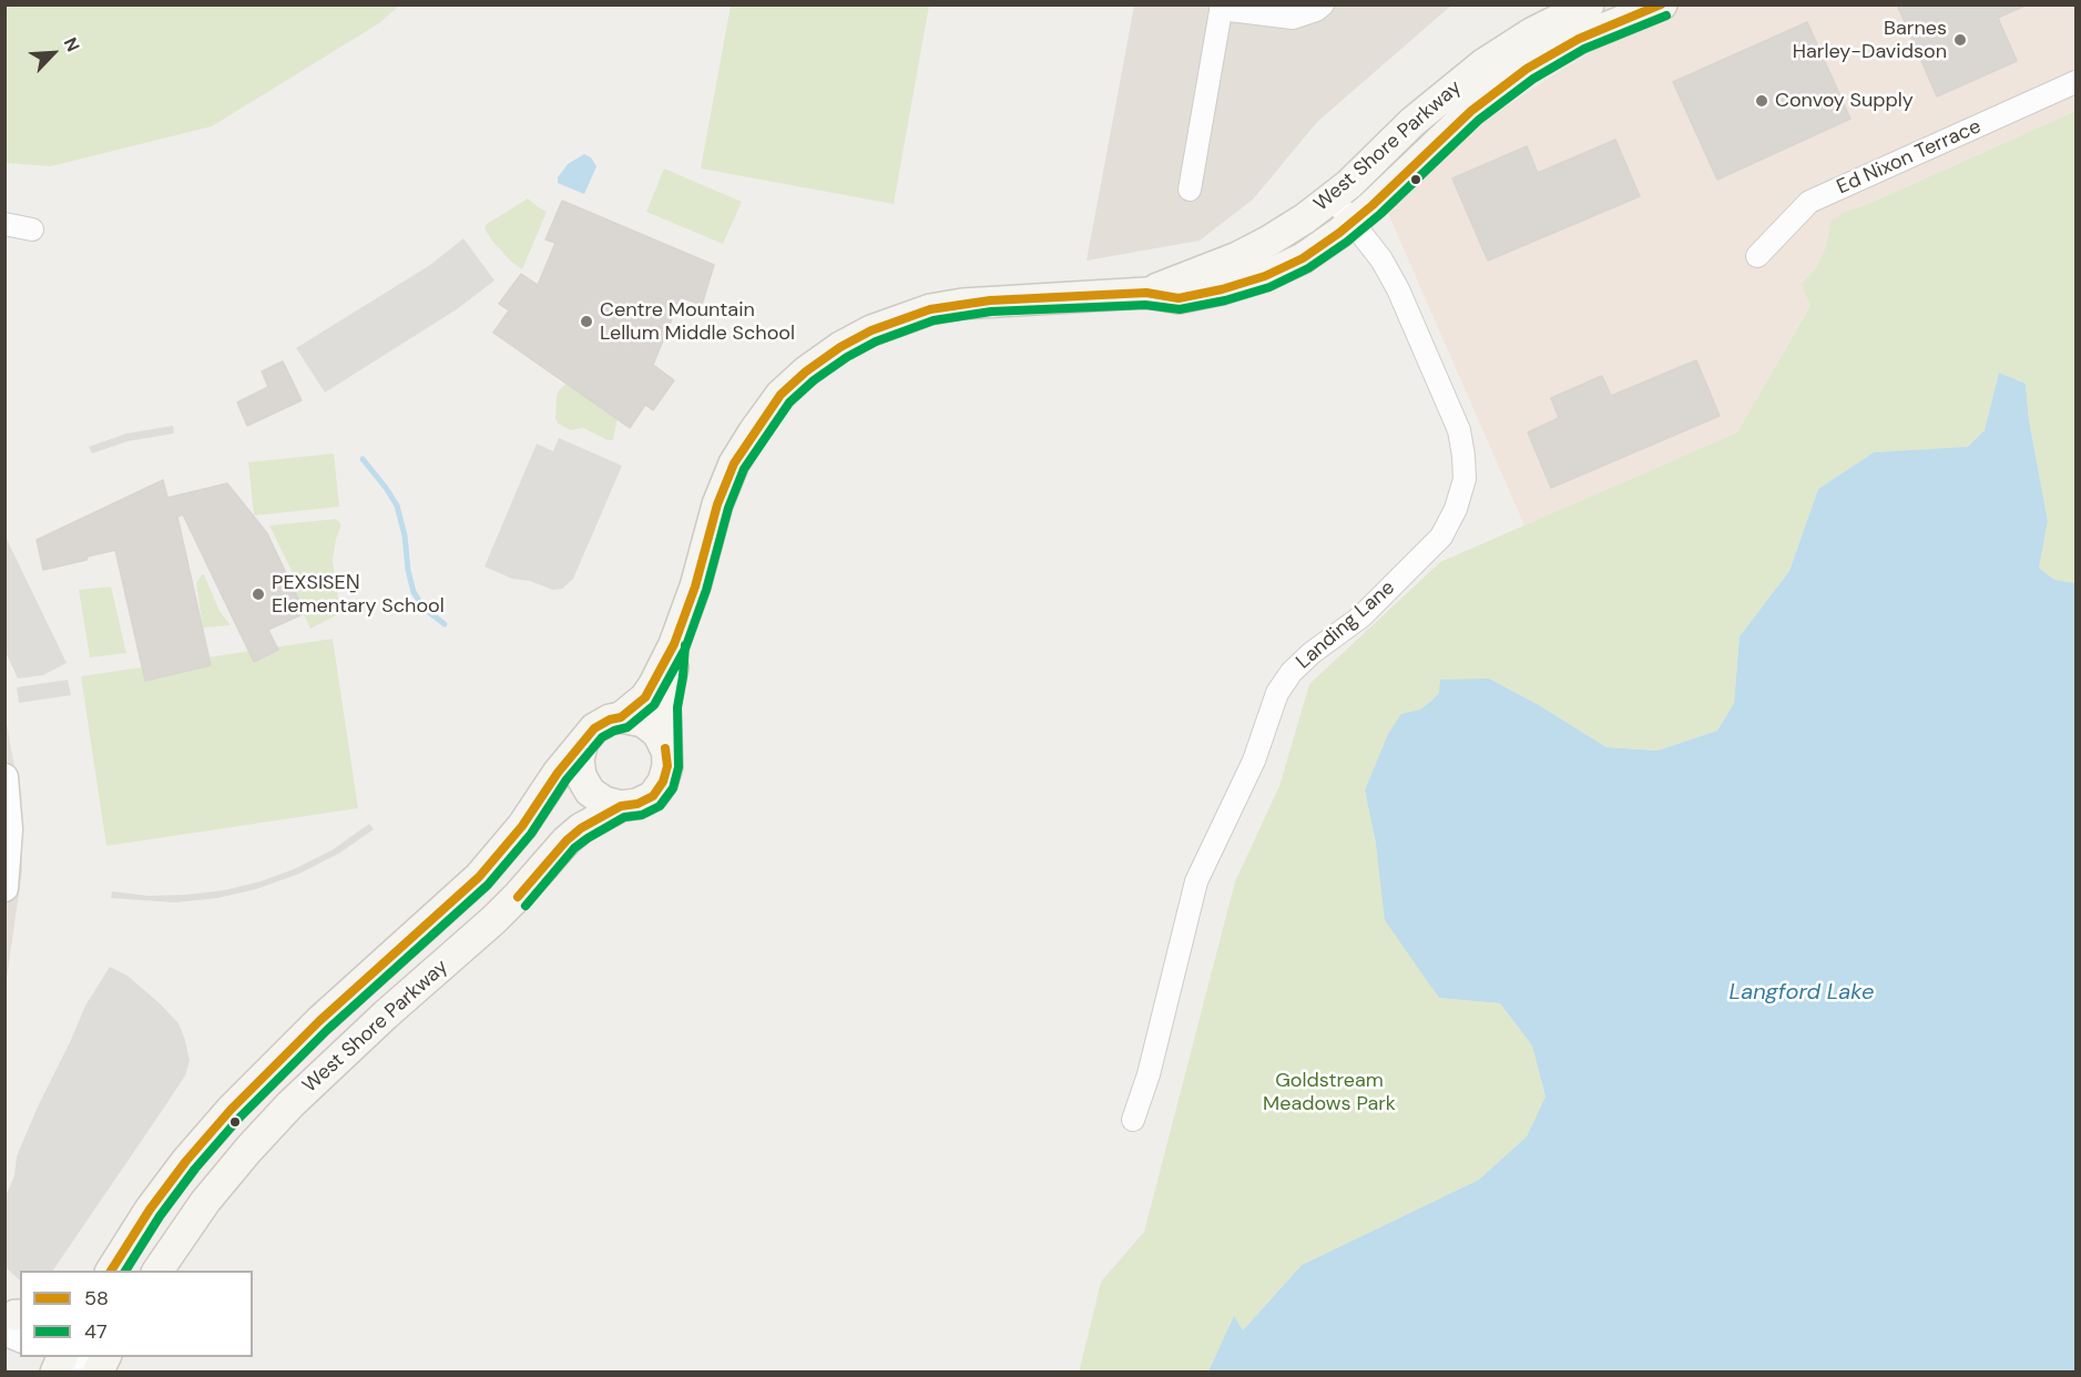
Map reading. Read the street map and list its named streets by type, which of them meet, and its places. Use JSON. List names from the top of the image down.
{
  "streets": {
    "main road": ["West Shore Parkway"],
    "street": ["Ed Nixon Terrace", "Landing Lane"]
  },
  "crossings": [
    ["West Shore Parkway", "Landing Lane"]
  ],
  "water": ["Langford Lake"],
  "parks": ["Goldstream Meadows Park"],
  "places": [
    "Barnes Harley-Davidson",
    "Convoy Supply",
    "Centre Mountain Lellum Middle School",
    "PEXSISEṈ Elementary School"
  ],
  "lines": ["transit line 58", "transit line 47"],
  "legend": ["58", "47"],
  "north": "top right"
}
